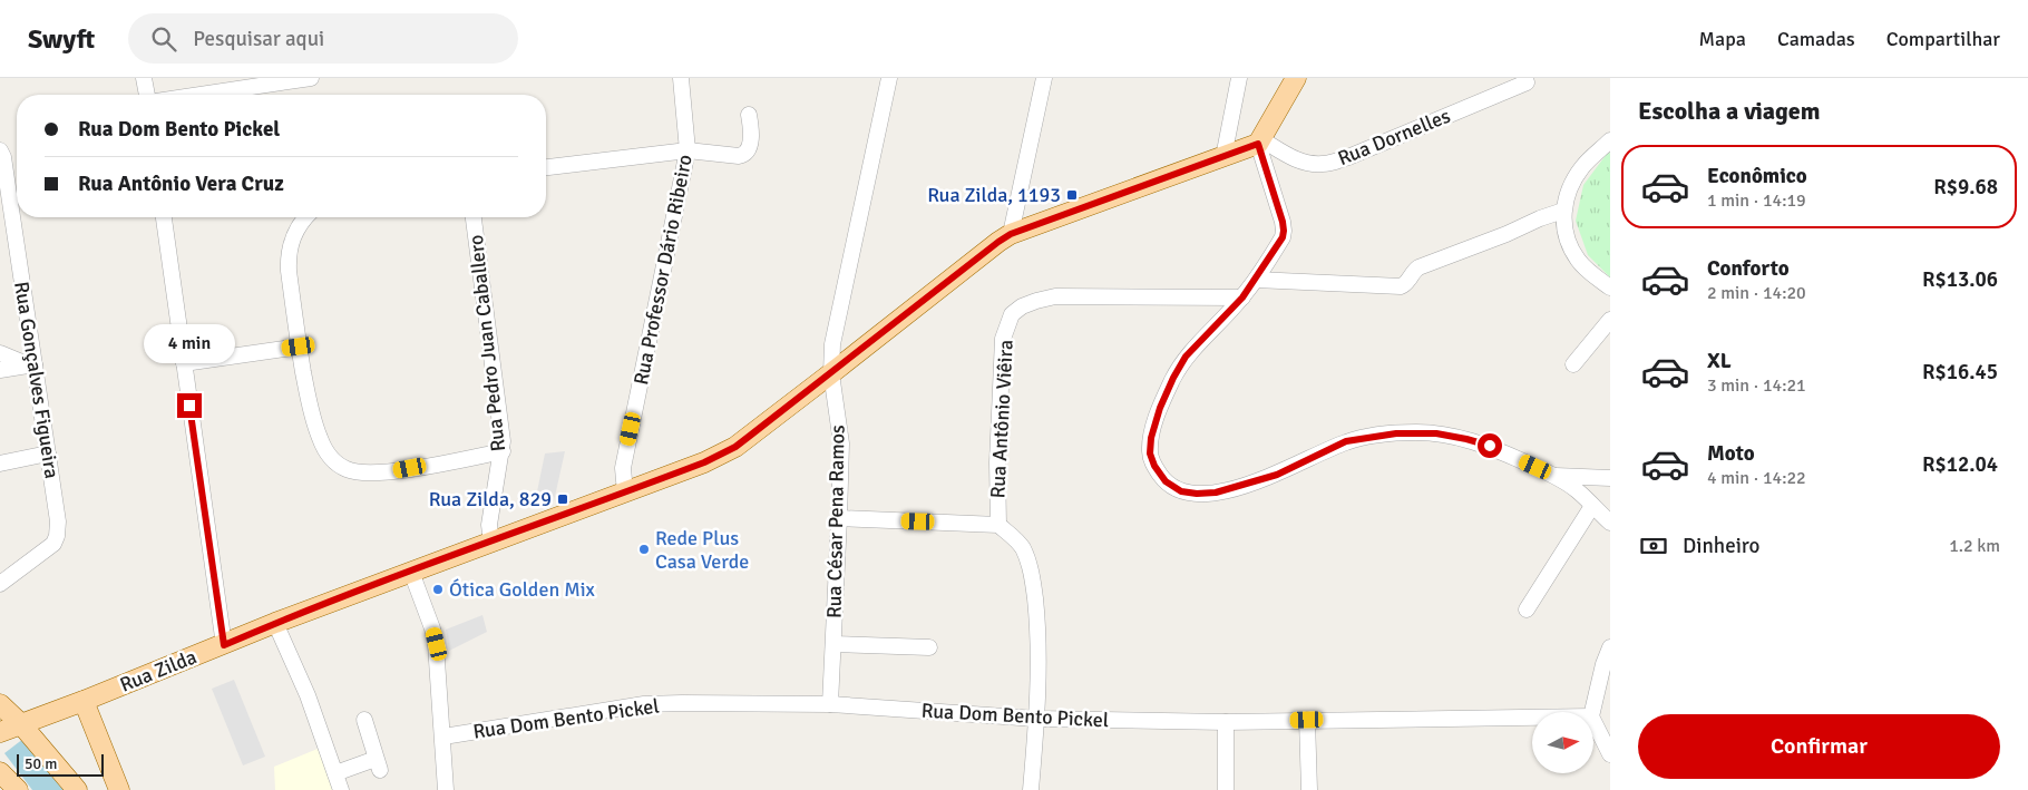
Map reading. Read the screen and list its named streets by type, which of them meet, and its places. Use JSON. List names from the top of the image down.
{
  "streets": {
    "main road": ["Rua Zilda"],
    "street": [
      "Rua Dornelles",
      "Rua Professor Dário Ribeiro",
      "Rua Pedro Juan Caballero",
      "Rua Gonçalves Figueira",
      "Rua Antônio Viêira",
      "Rua César Pena Ramos",
      "Rua Dom Bento Pickel"
    ]
  },
  "crossings": [
    ["Rua Dornelles", "Rua Zilda"],
    ["Rua Professor Dário Ribeiro", "Rua Zilda"],
    ["Rua Pedro Juan Caballero", "Rua Zilda"],
    ["Rua César Pena Ramos", "Rua Zilda"],
    ["Rua César Pena Ramos", "Rua Dom Bento Pickel"]
  ],
  "places": {
    "transit": ["Rua Zilda, 1193", "Rua Zilda, 829"],
    "other": ["Rede Plus Casa Verde", "Ótica Golden Mix"]
  },
  "scale_bar": "50 m",
  "north": "right",
  "page": {
    "header": "Swyft",
    "search": "Pesquisar aqui",
    "nav": ["Mapa", "Camadas", "Compartilhar"],
    "heading": "Escolha a viagem",
    "banner": ["Rua Dom Bento Pickel", "Rua Antônio Vera Cruz"],
    "list": [
      {
        "name": "Econômico",
        "note": "1 min · 14:19",
        "value": "R$9.68"
      },
      {
        "name": "Conforto",
        "note": "2 min · 14:20",
        "value": "R$13.06"
      },
      {
        "name": "XL",
        "note": "3 min · 14:21",
        "value": "R$16.45"
      },
      {
        "name": "Moto",
        "note": "4 min · 14:22",
        "value": "R$12.04"
      }
    ],
    "bubble": "4 min",
    "pay": ["Dinheiro", "1.2 km"],
    "buttons": "Confirmar",
    "scale": "50 m"
  }
}
